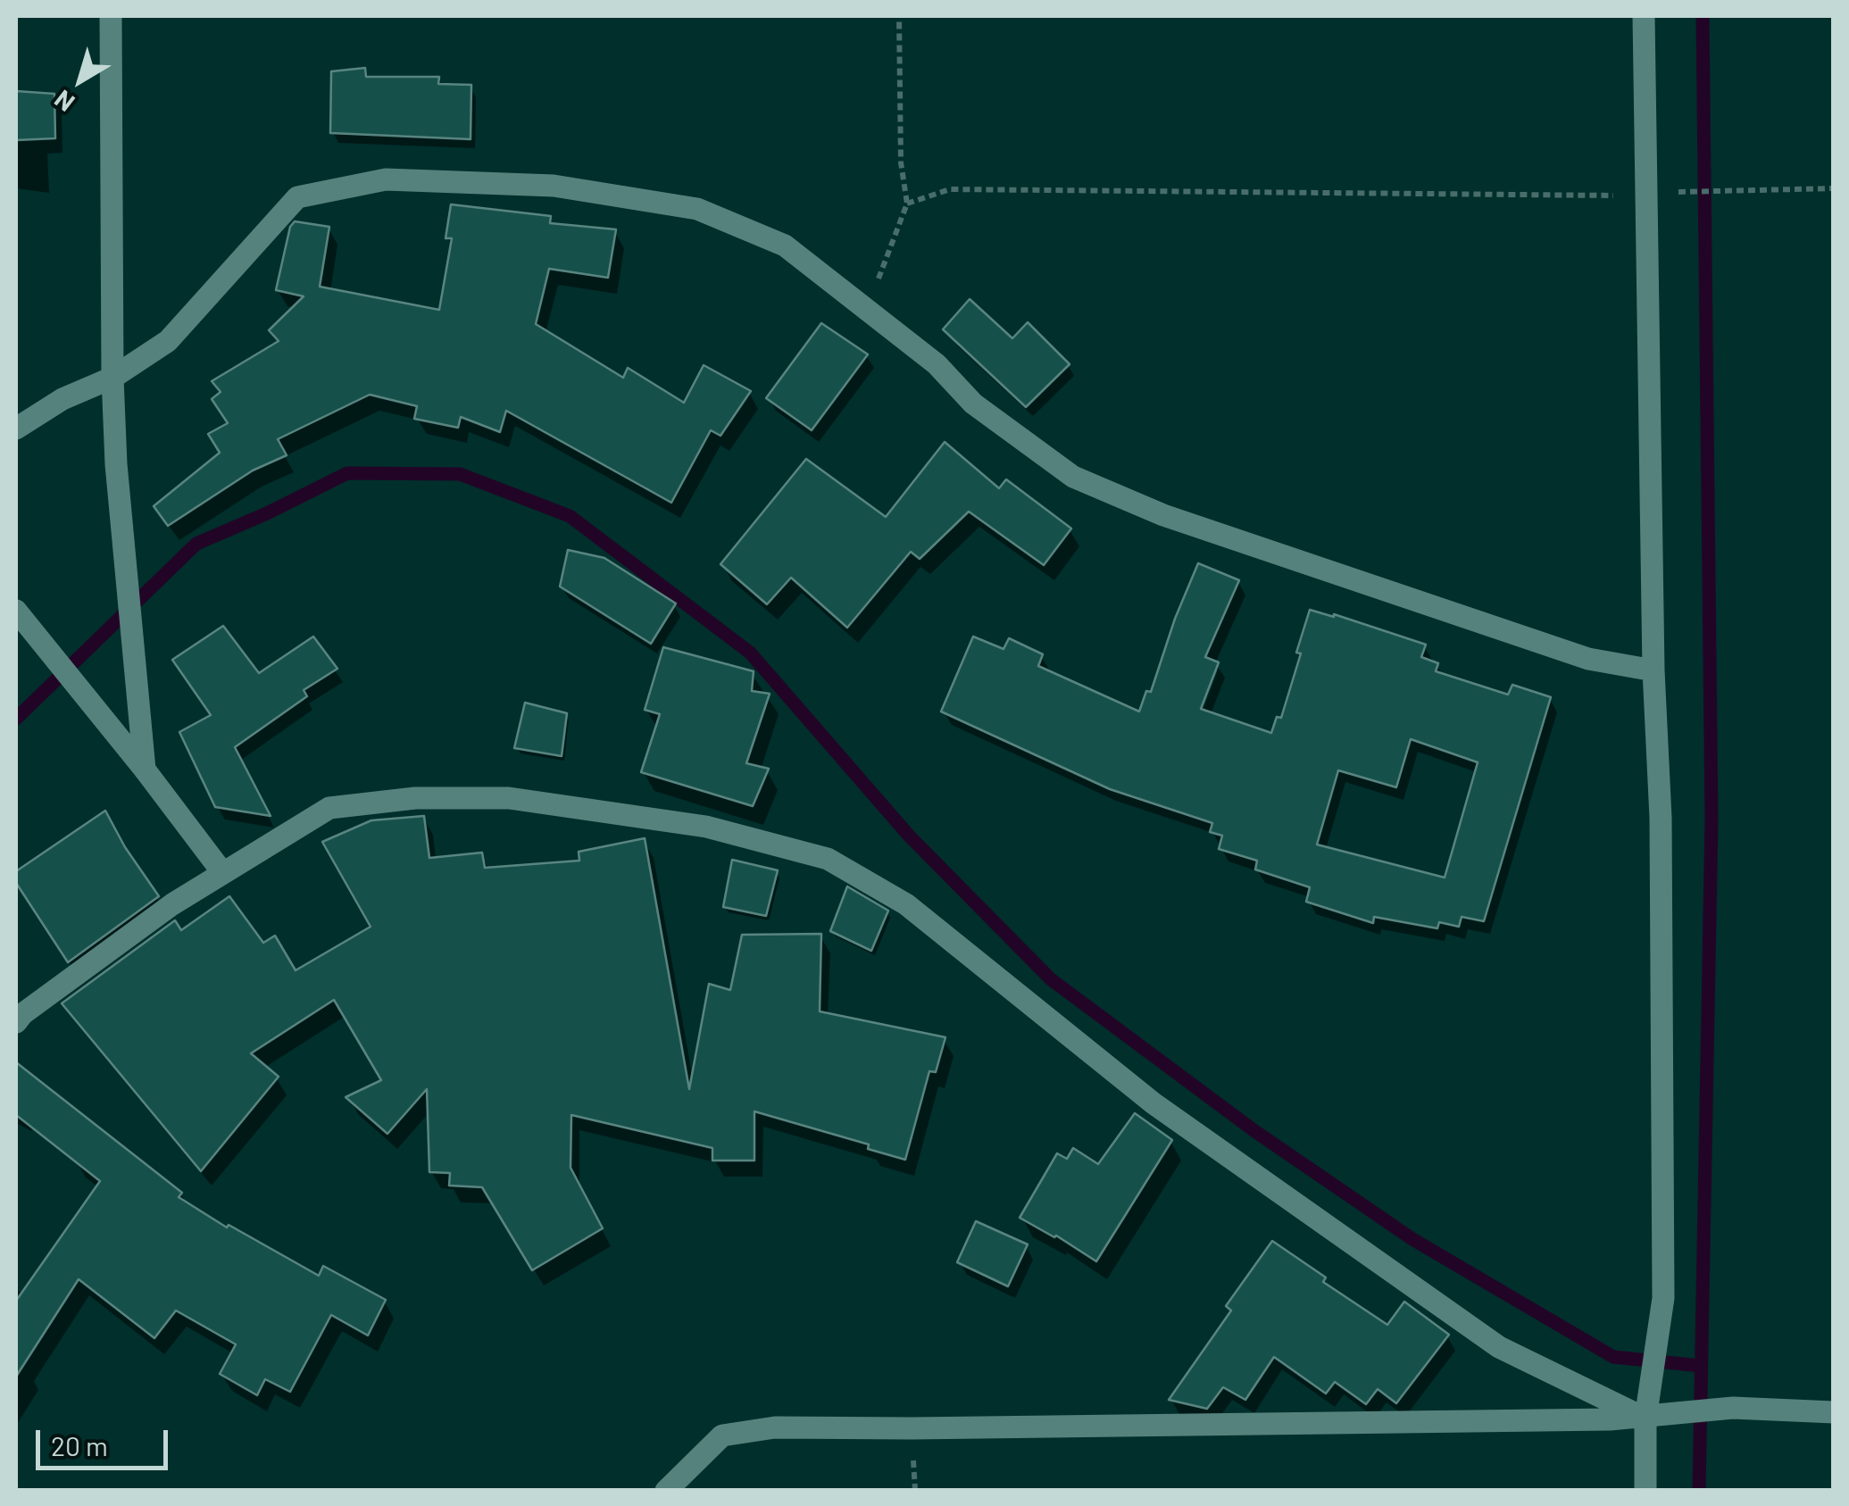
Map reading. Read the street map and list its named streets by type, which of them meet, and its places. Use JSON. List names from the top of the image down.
{
  "scale_bar": "20 m",
  "north": "bottom left"
}
